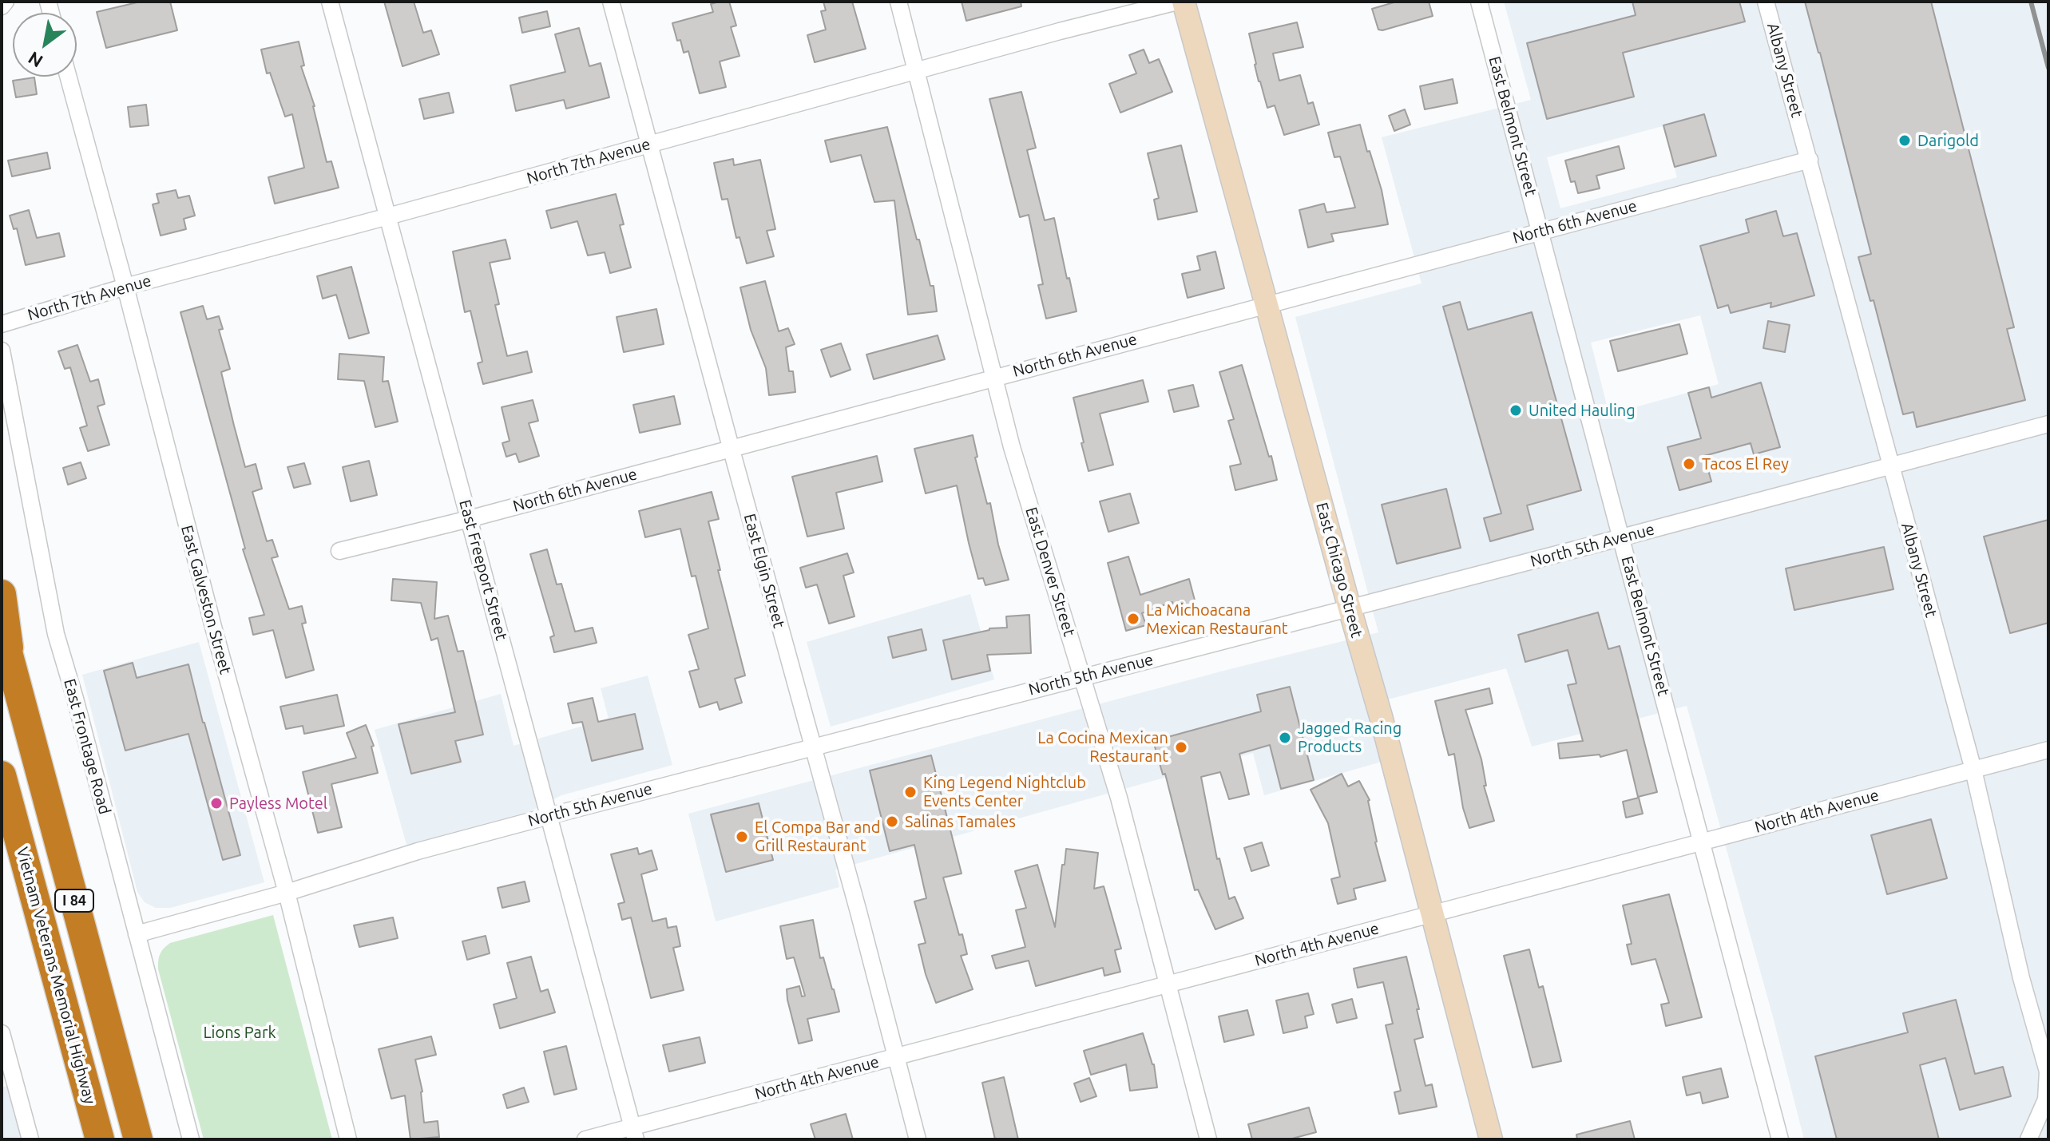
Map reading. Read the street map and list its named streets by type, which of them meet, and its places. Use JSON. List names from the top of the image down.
{
  "streets": {
    "highway": ["I 84", "Vietnam Veterans Memorial Highway"],
    "street": [
      "Albany Street",
      "East Belmont Street",
      "North 7th Avenue",
      "North 6th Avenue",
      "North 5th Avenue",
      "East Freeport Street",
      "East Chicago Street",
      "East Elgin Street",
      "East Denver Street",
      "East Galveston Street",
      "East Frontage Road",
      "North 4th Avenue"
    ]
  },
  "crossings": [
    ["Albany Street", "North 6th Avenue"],
    ["Albany Street", "North 5th Avenue"],
    ["Albany Street", "North 4th Avenue"],
    ["East Belmont Street", "North 6th Avenue"],
    ["East Belmont Street", "North 5th Avenue"],
    ["East Belmont Street", "North 4th Avenue"],
    ["North 7th Avenue", "East Freeport Street"],
    ["North 7th Avenue", "East Elgin Street"],
    ["North 7th Avenue", "East Denver Street"],
    ["North 7th Avenue", "East Galveston Street"],
    ["North 6th Avenue", "East Freeport Street"],
    ["North 6th Avenue", "East Chicago Street"],
    ["North 6th Avenue", "East Elgin Street"],
    ["North 6th Avenue", "East Denver Street"],
    ["North 5th Avenue", "East Freeport Street"],
    ["North 5th Avenue", "East Chicago Street"],
    ["North 5th Avenue", "East Elgin Street"],
    ["North 5th Avenue", "East Denver Street"],
    ["North 5th Avenue", "East Galveston Street"],
    ["North 5th Avenue", "East Frontage Road"],
    ["East Freeport Street", "North 4th Avenue"],
    ["East Chicago Street", "North 4th Avenue"],
    ["East Elgin Street", "North 4th Avenue"],
    ["East Denver Street", "North 4th Avenue"]
  ],
  "parks": ["Lions Park"],
  "places": [
    "Darigold",
    "United Hauling",
    "Tacos El Rey",
    "La Michoacana Mexican Restaurant",
    "Jagged Racing Products",
    "La Cocina Mexican Restaurant",
    "King Legend Nightclub Events Center",
    "Payless Motel",
    "Salinas Tamales",
    "El Compa Bar and Grill Restaurant"
  ],
  "north": "bottom left"
}
